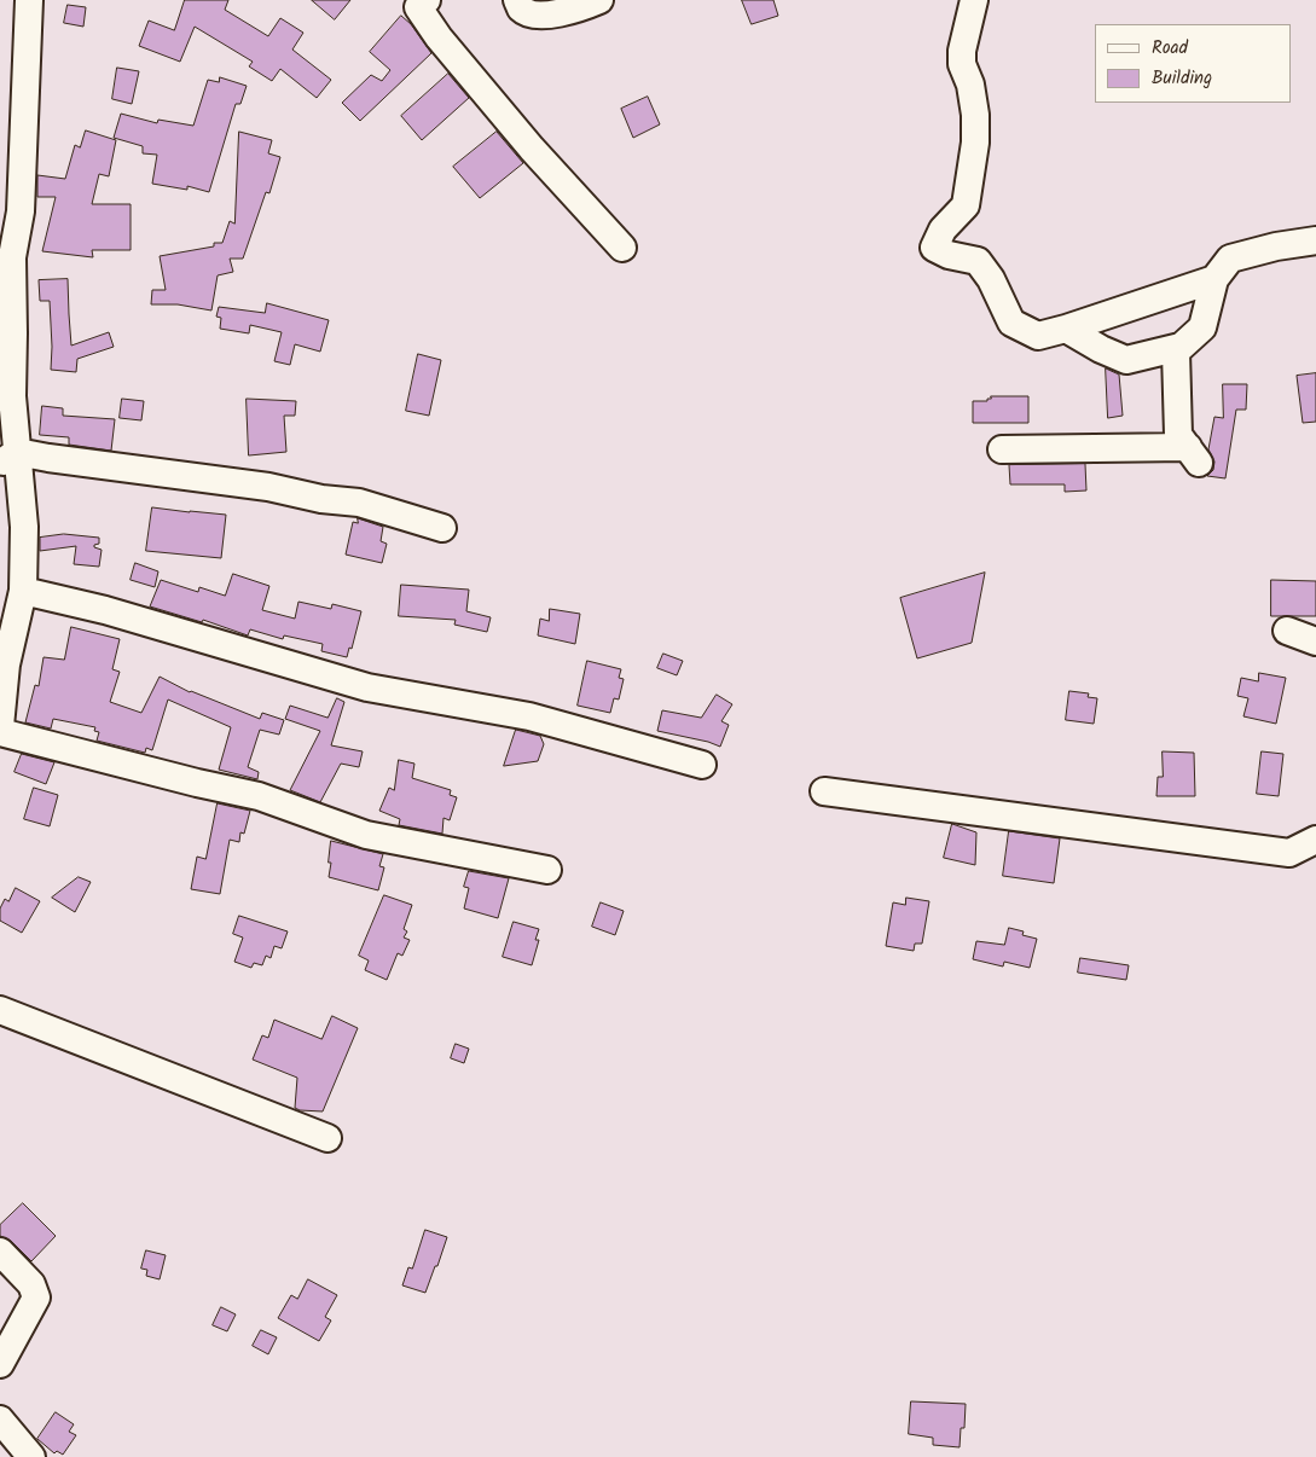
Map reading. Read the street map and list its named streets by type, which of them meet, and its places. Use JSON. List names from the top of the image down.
{
  "legend": ["Road", "Building"]
}
